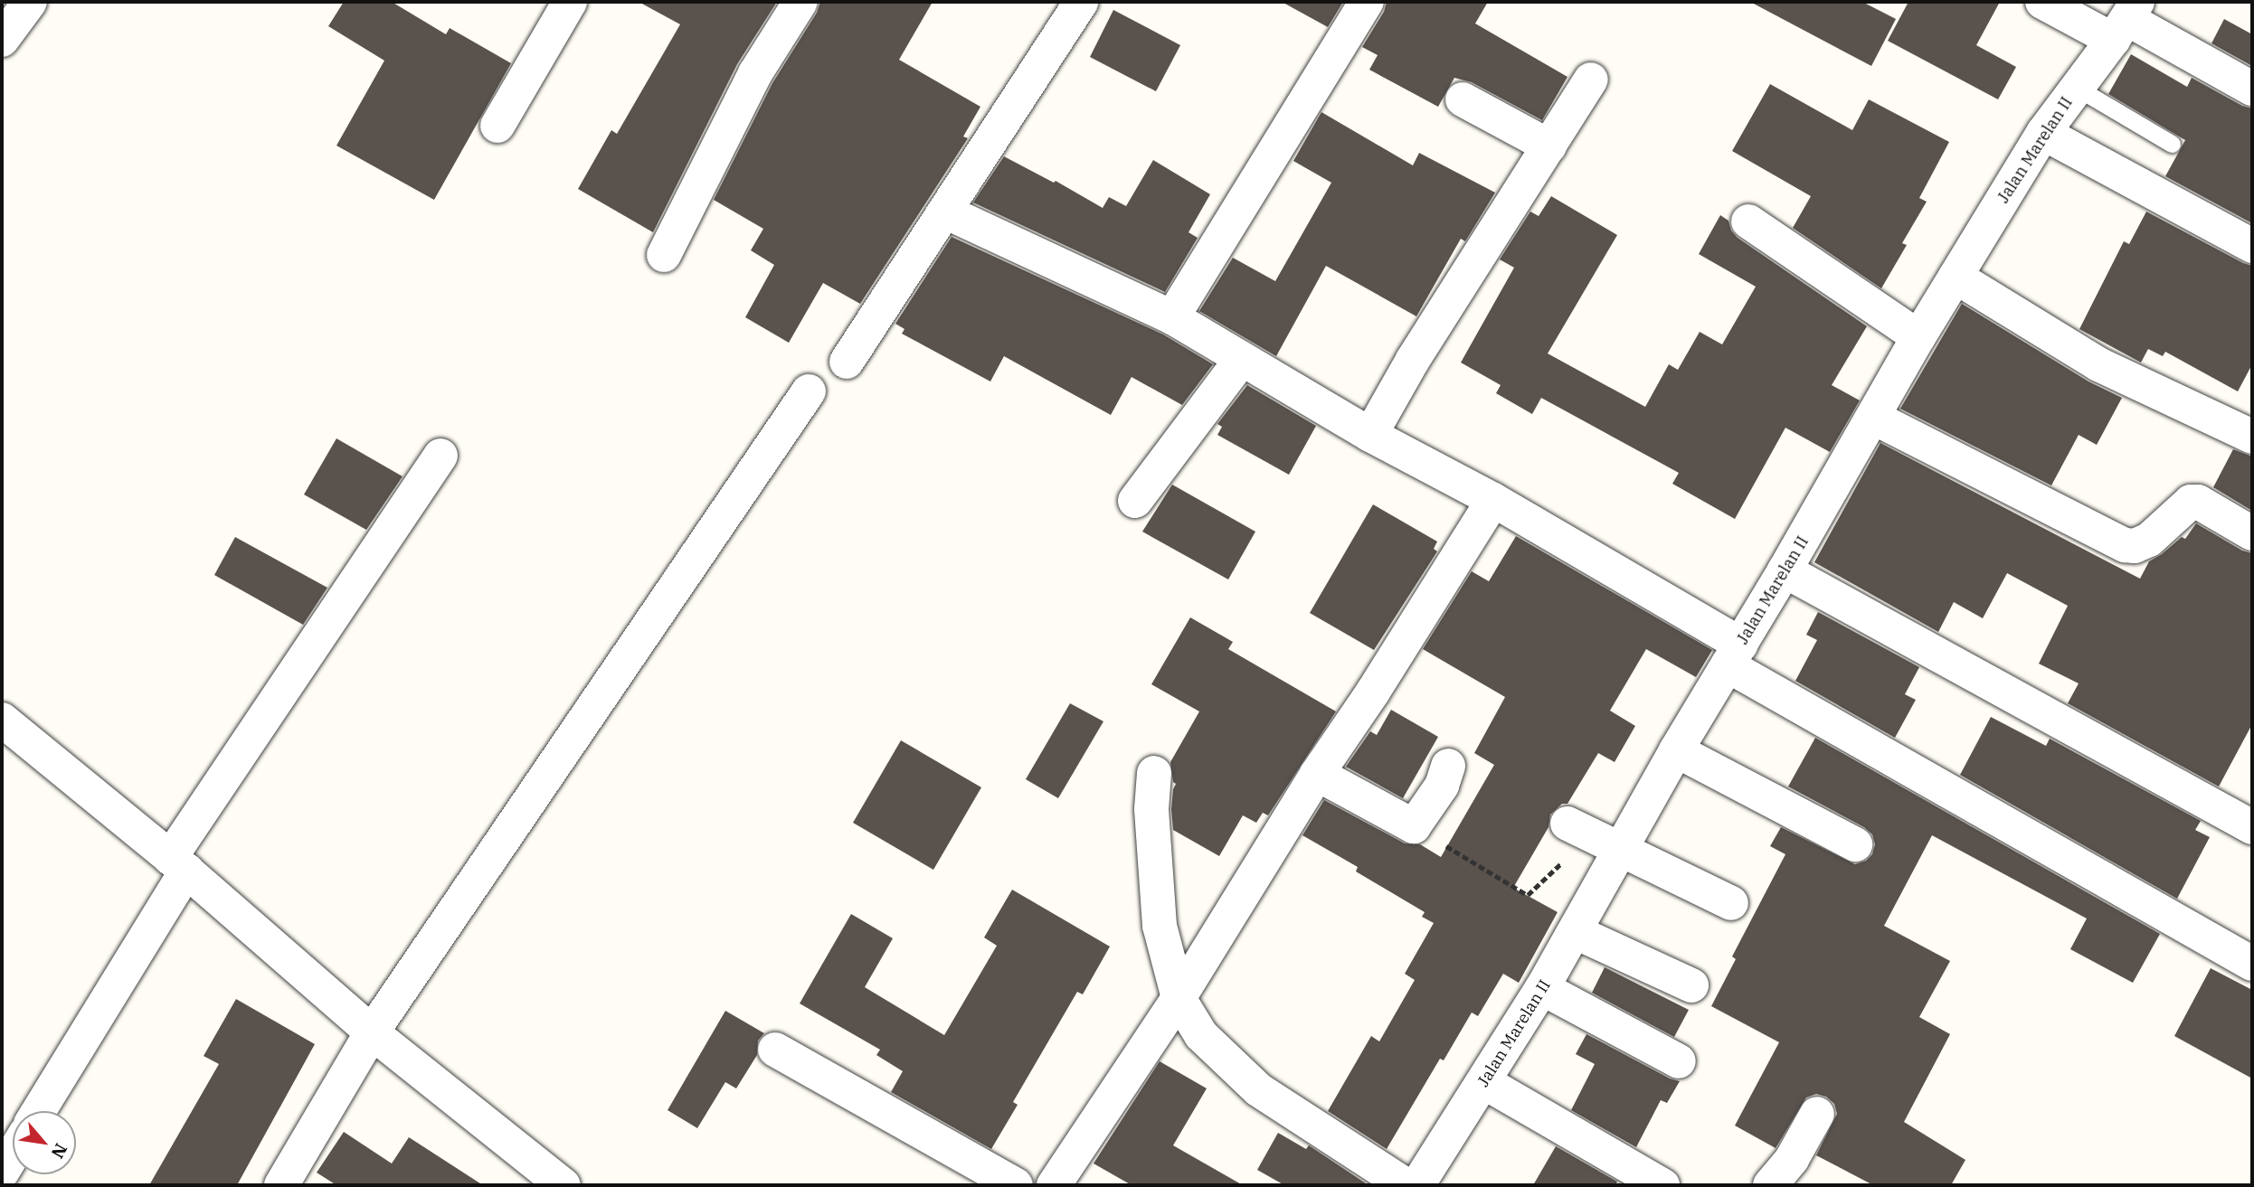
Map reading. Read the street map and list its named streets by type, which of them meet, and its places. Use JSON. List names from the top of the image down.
{
  "streets": {
    "street": ["Jalan Marelan II"]
  },
  "north": "bottom right"
}
